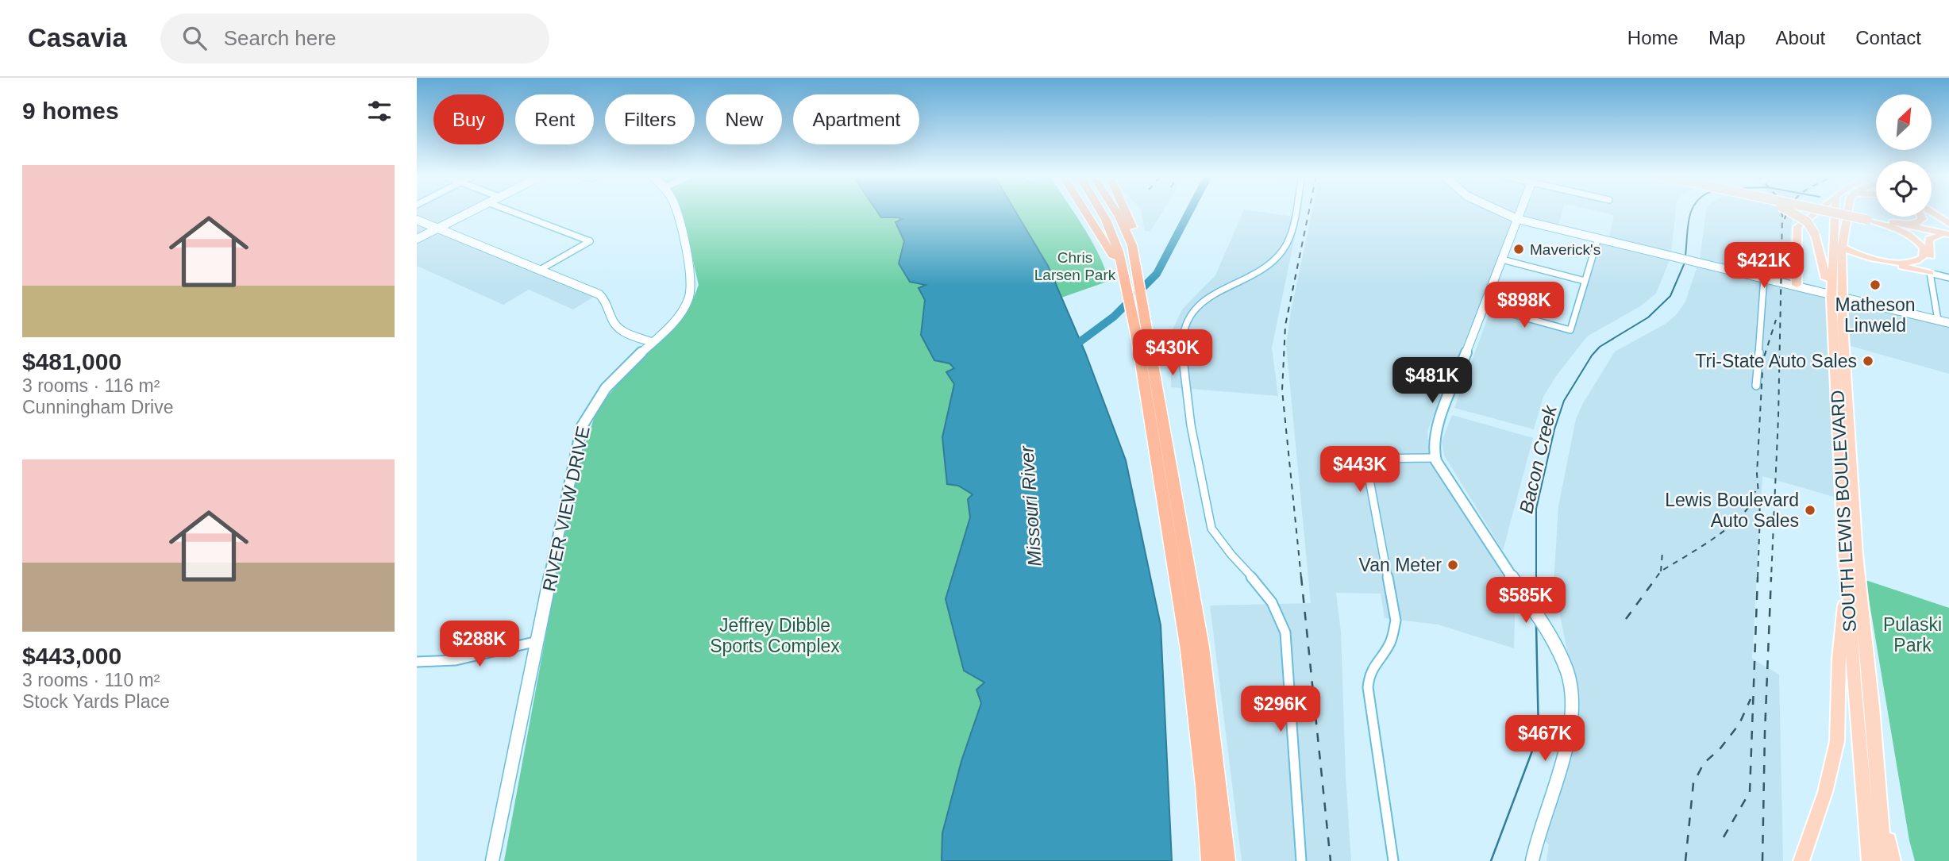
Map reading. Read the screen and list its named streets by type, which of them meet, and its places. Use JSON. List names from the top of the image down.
{
  "streets": {
    "main road": ["SOUTH LEWIS BOULEVARD"],
    "street": ["RIVER VIEW DRIVE"]
  },
  "water": ["Bacon Creek", "Missouri River"],
  "parks": ["Chris Larsen Park", "Pulaski Park", "Jeffrey Dibble Sports Complex"],
  "places": [
    "Maverick's",
    "Matheson Linweld",
    "Tri-State Auto Sales",
    "Lewis Boulevard Auto Sales",
    "Van Meter"
  ],
  "north": "top right",
  "page": {
    "header": "Casavia",
    "search": "Search here",
    "nav": [
      "Home",
      "Map",
      "About",
      "Contact"
    ],
    "heading": "9 homes",
    "chip": [
      "Buy",
      "Rent",
      "Filters",
      "New",
      "Apartment"
    ],
    "list": [
      {
        "name": "$481,000",
        "note": "3 rooms · 116 m² · Cunningham Drive"
      },
      {
        "name": "$443,000",
        "note": "3 rooms · 110 m² · Stock Yards Place"
      }
    ],
    "price": [
      "$421K",
      "$898K",
      "$430K",
      "$481K",
      "$443K",
      "$585K",
      "$288K",
      "$296K",
      "$467K"
    ]
  }
}
